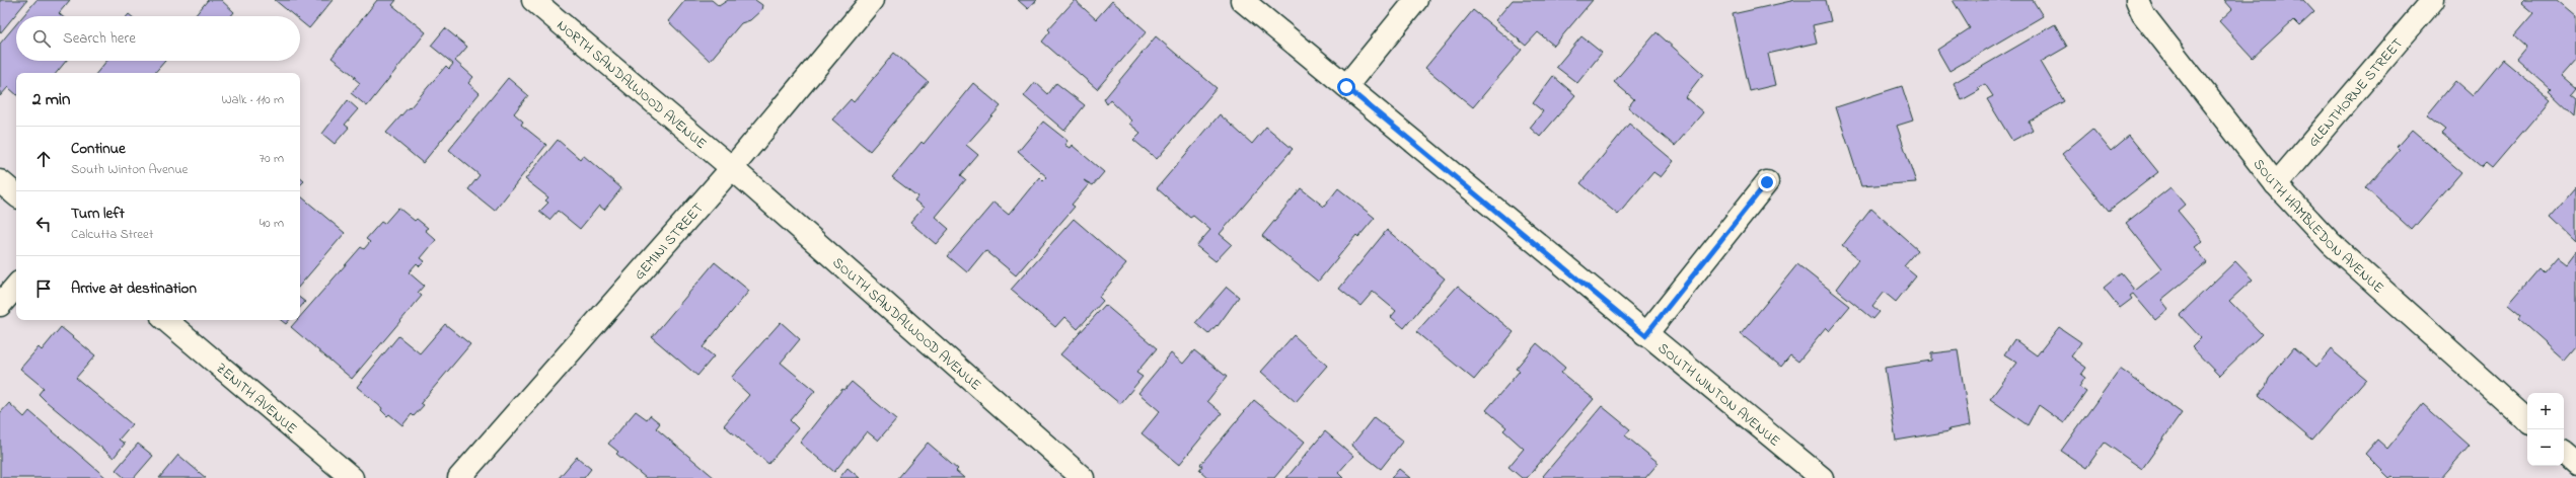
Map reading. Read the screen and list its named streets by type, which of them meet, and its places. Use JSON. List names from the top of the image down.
{
  "streets": {
    "street": [
      "NORTH SANDALWOOD AVENUE",
      "GLENTHORNE STREET",
      "SOUTH HAMBLEDON AVENUE",
      "GEMINI STREET",
      "SOUTH SANDALWOOD AVENUE",
      "SOUTH WINTON AVENUE",
      "ZENITH AVENUE"
    ]
  },
  "crossings": [
    ["NORTH SANDALWOOD AVENUE", "GEMINI STREET"],
    ["NORTH SANDALWOOD AVENUE", "SOUTH SANDALWOOD AVENUE"],
    ["GLENTHORNE STREET", "SOUTH HAMBLEDON AVENUE"],
    ["GEMINI STREET", "SOUTH SANDALWOOD AVENUE"]
  ],
  "page": {
    "search": "Search here",
    "heading": ["2 min", "Walk · 110 m"],
    "list": [
      ["Continue", "South Winton Avenue", "70 m"],
      ["Turn left", "Calcutta Street", "40 m"],
      "Arrive at destination"
    ],
    "map_buttons": ["+", "−"]
  }
}
